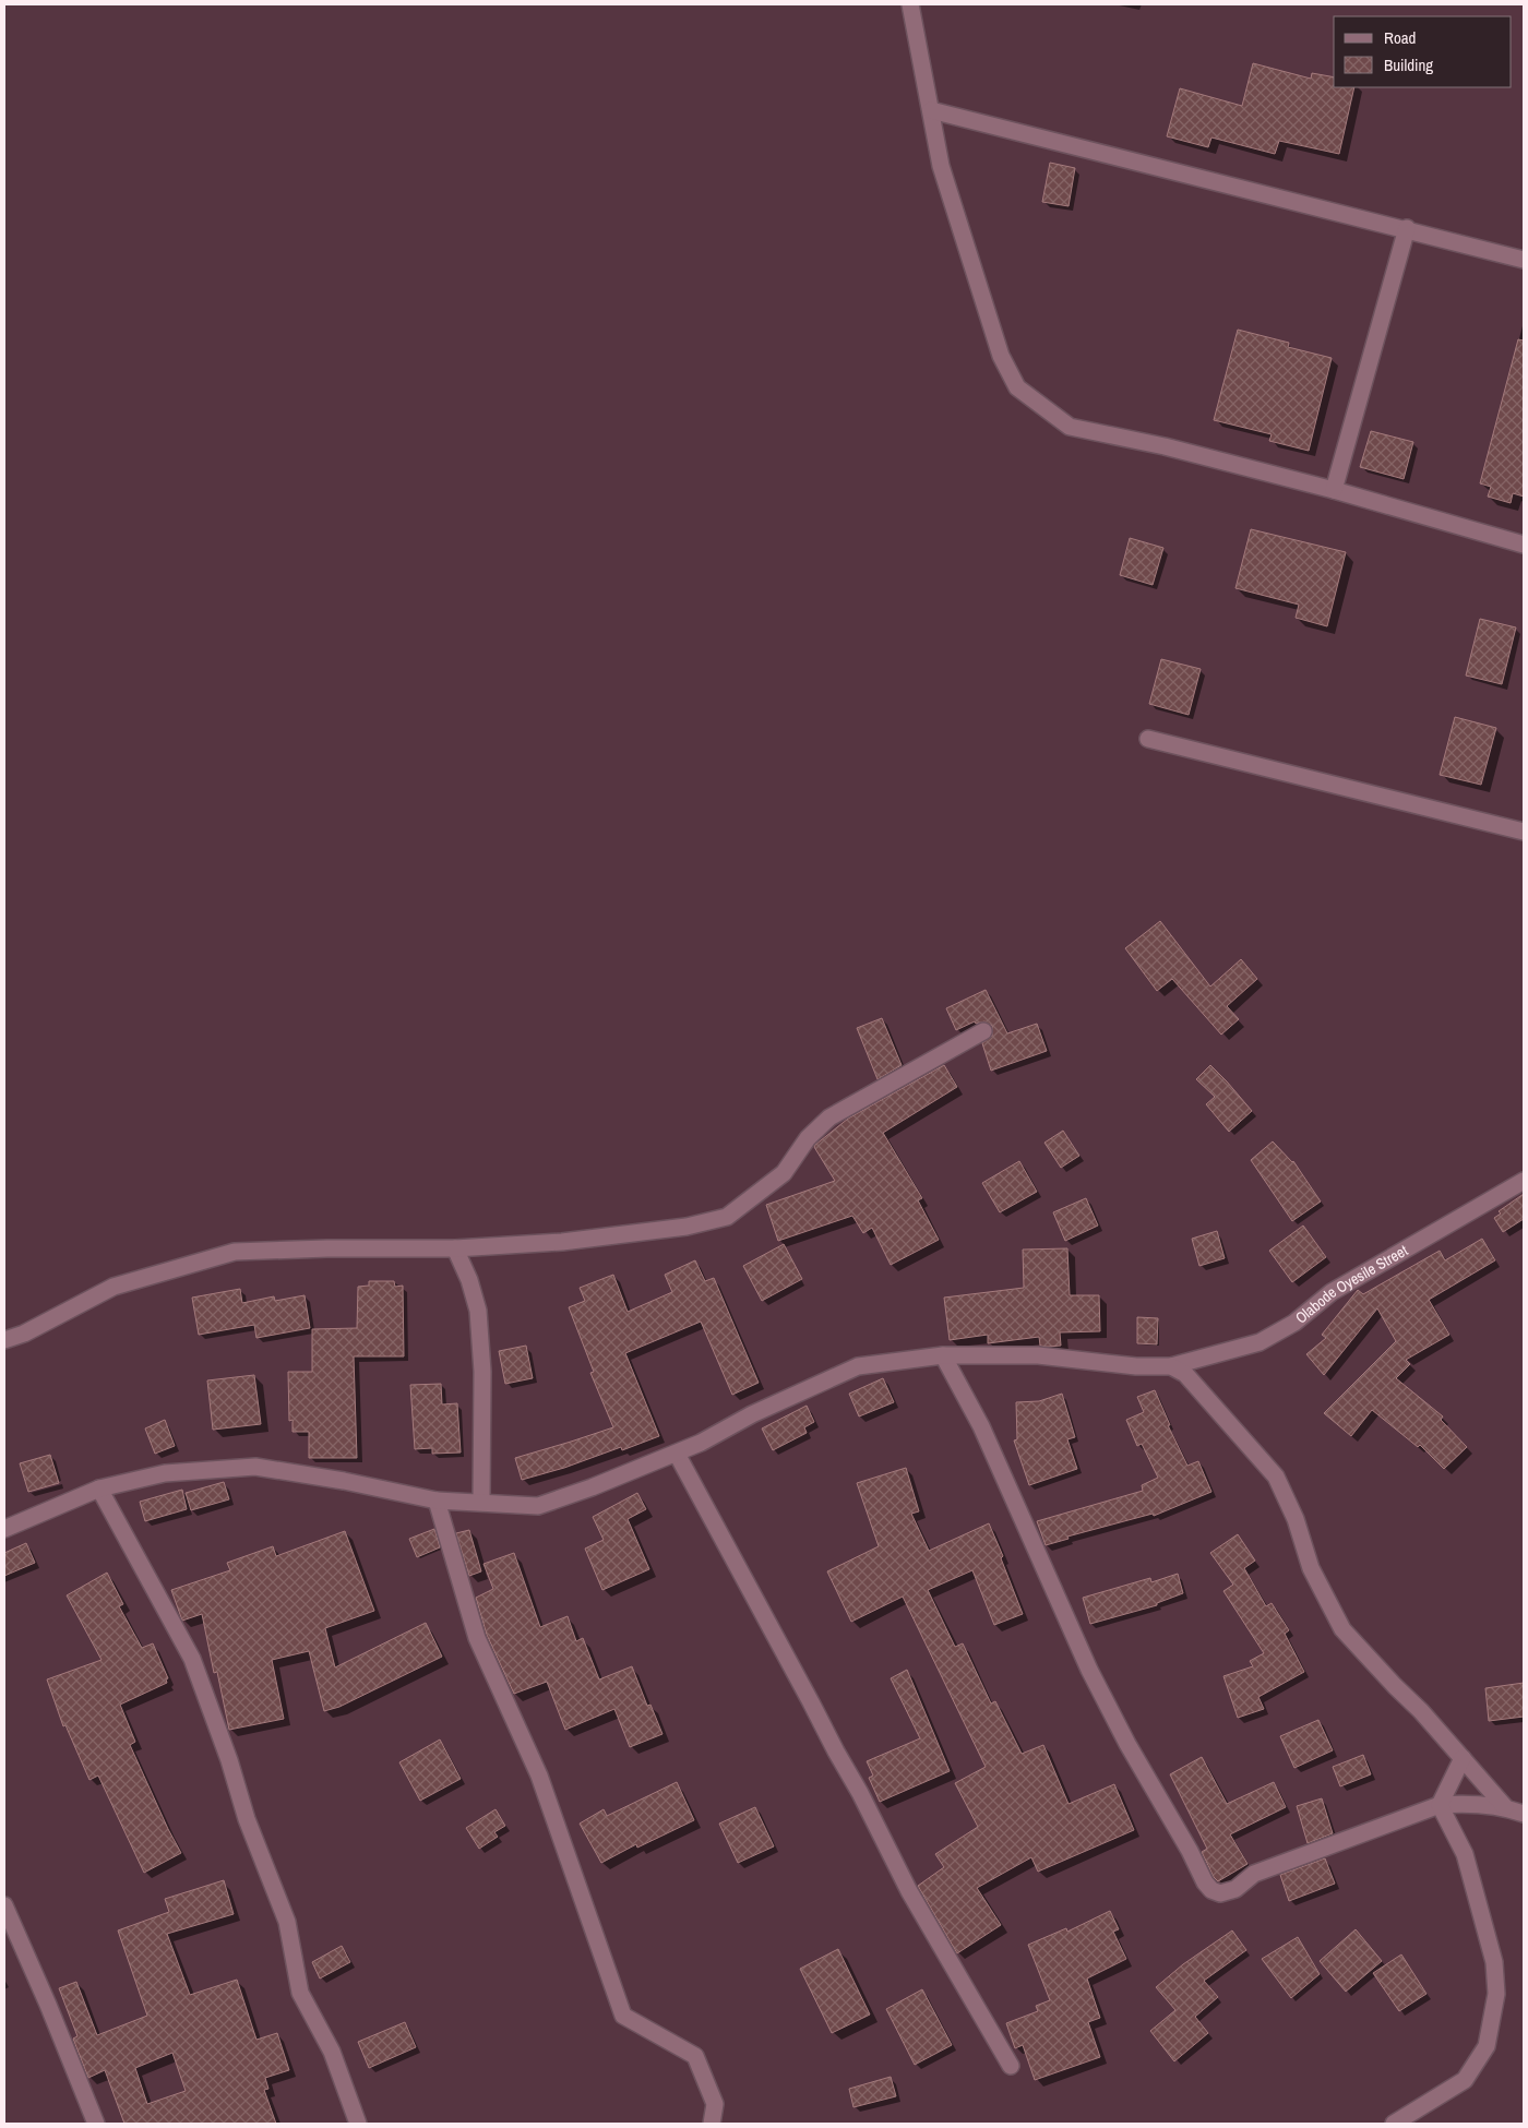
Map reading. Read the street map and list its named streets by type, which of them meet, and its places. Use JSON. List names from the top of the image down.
{
  "streets": {
    "street": ["Olabode Oyesile Street"]
  },
  "legend": ["Road", "Building"]
}
